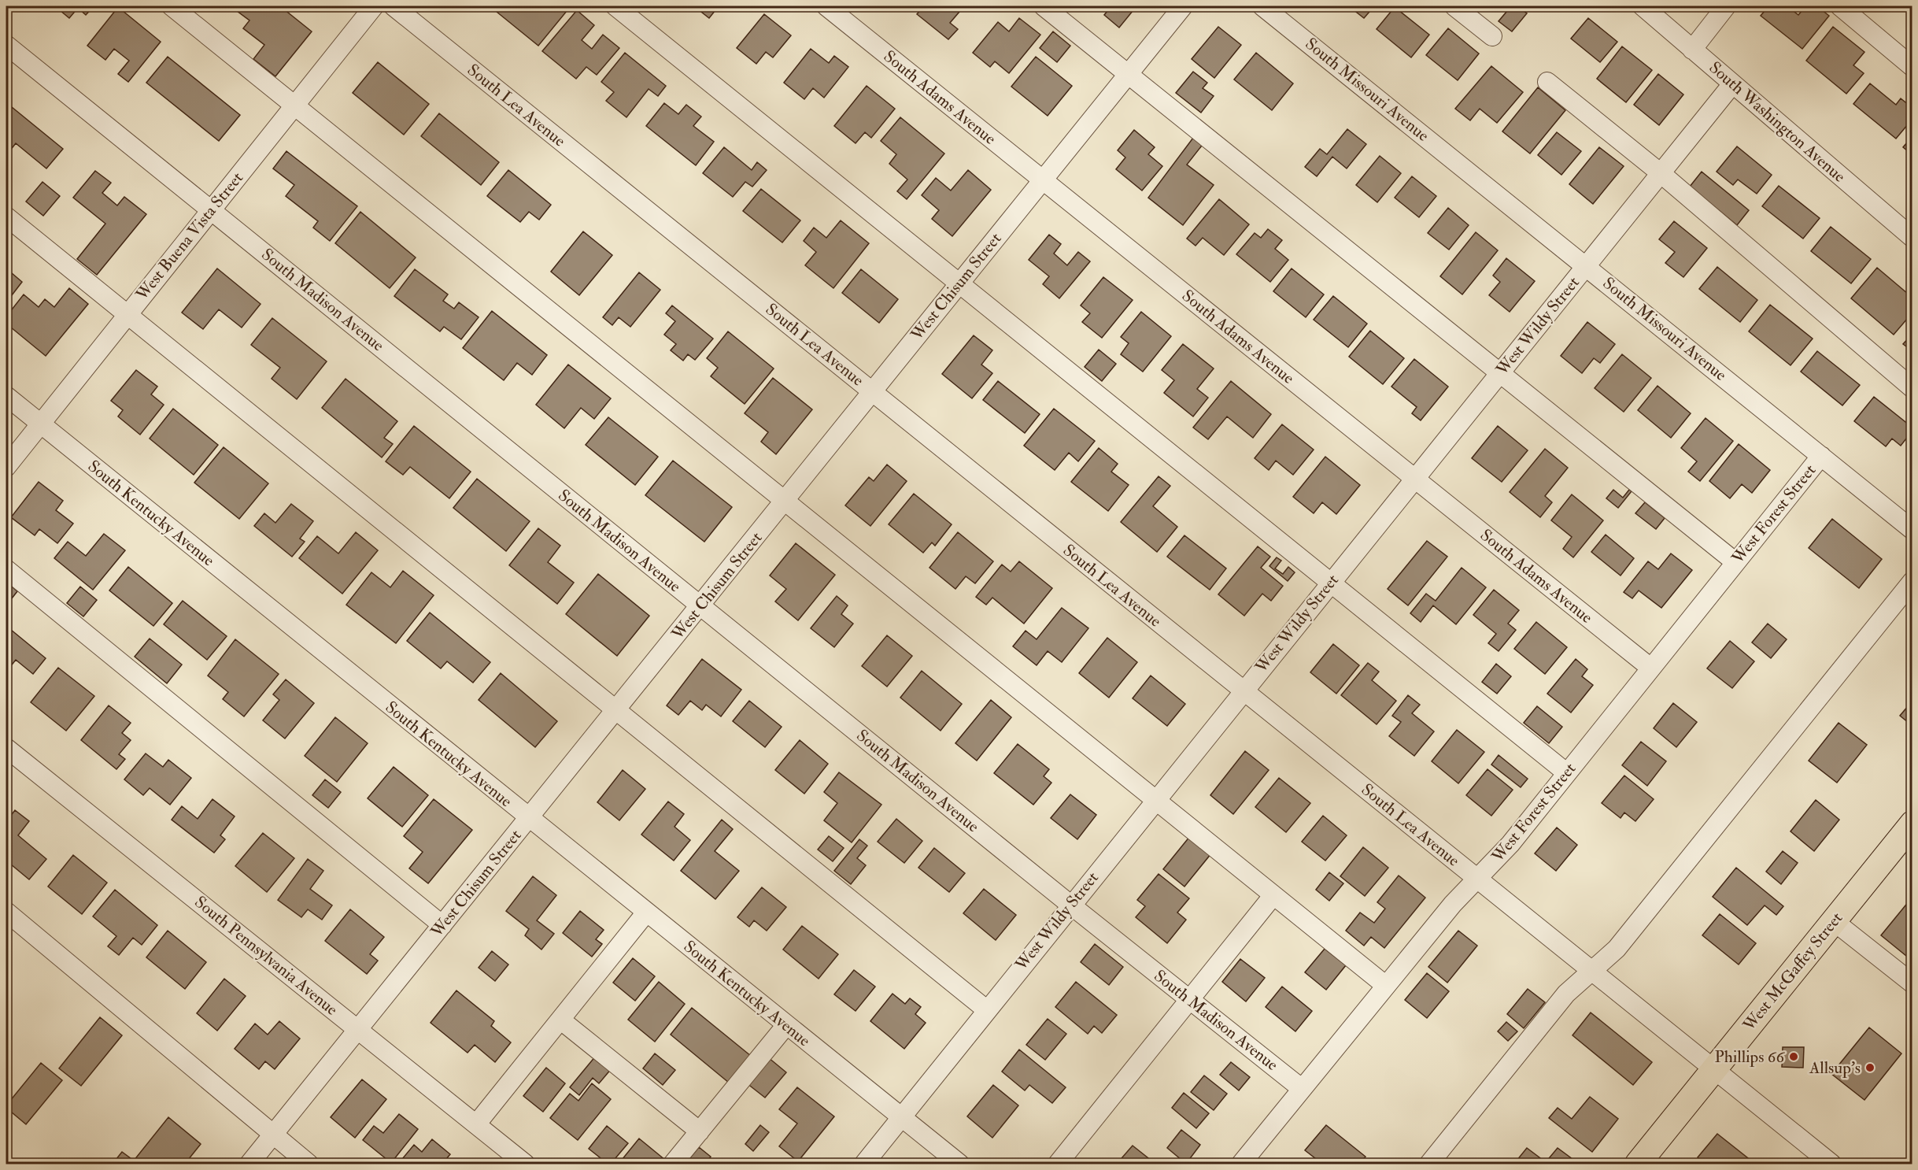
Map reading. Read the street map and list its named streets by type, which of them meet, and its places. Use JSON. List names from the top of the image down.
{
  "streets": {
    "main road": ["West McGaffey Street"],
    "street": [
      "South Missouri Avenue",
      "South Adams Avenue",
      "South Lea Avenue",
      "South Washington Avenue",
      "West Buena Vista Street",
      "West Chisum Street",
      "South Madison Avenue",
      "West Wildy Street",
      "South Kentucky Avenue",
      "West Forest Street",
      "South Pennsylvania Avenue"
    ]
  },
  "crossings": [
    ["South Missouri Avenue", "West Wildy Street"],
    ["South Missouri Avenue", "West Forest Street"],
    ["South Adams Avenue", "West Chisum Street"],
    ["South Adams Avenue", "West Wildy Street"],
    ["South Adams Avenue", "West Forest Street"],
    ["South Lea Avenue", "West Chisum Street"],
    ["South Lea Avenue", "West Wildy Street"],
    ["South Lea Avenue", "West Forest Street"],
    ["South Lea Avenue", "West McGaffey Street"],
    ["South Washington Avenue", "West Wildy Street"],
    ["West Buena Vista Street", "South Madison Avenue"],
    ["West Buena Vista Street", "South Kentucky Avenue"],
    ["West Chisum Street", "South Madison Avenue"],
    ["West Chisum Street", "South Kentucky Avenue"],
    ["West Chisum Street", "South Pennsylvania Avenue"],
    ["South Madison Avenue", "West Wildy Street"],
    ["South Madison Avenue", "West Forest Street"],
    ["West Wildy Street", "South Kentucky Avenue"]
  ],
  "places": ["Phillips 66", "Allsup's"]
}
